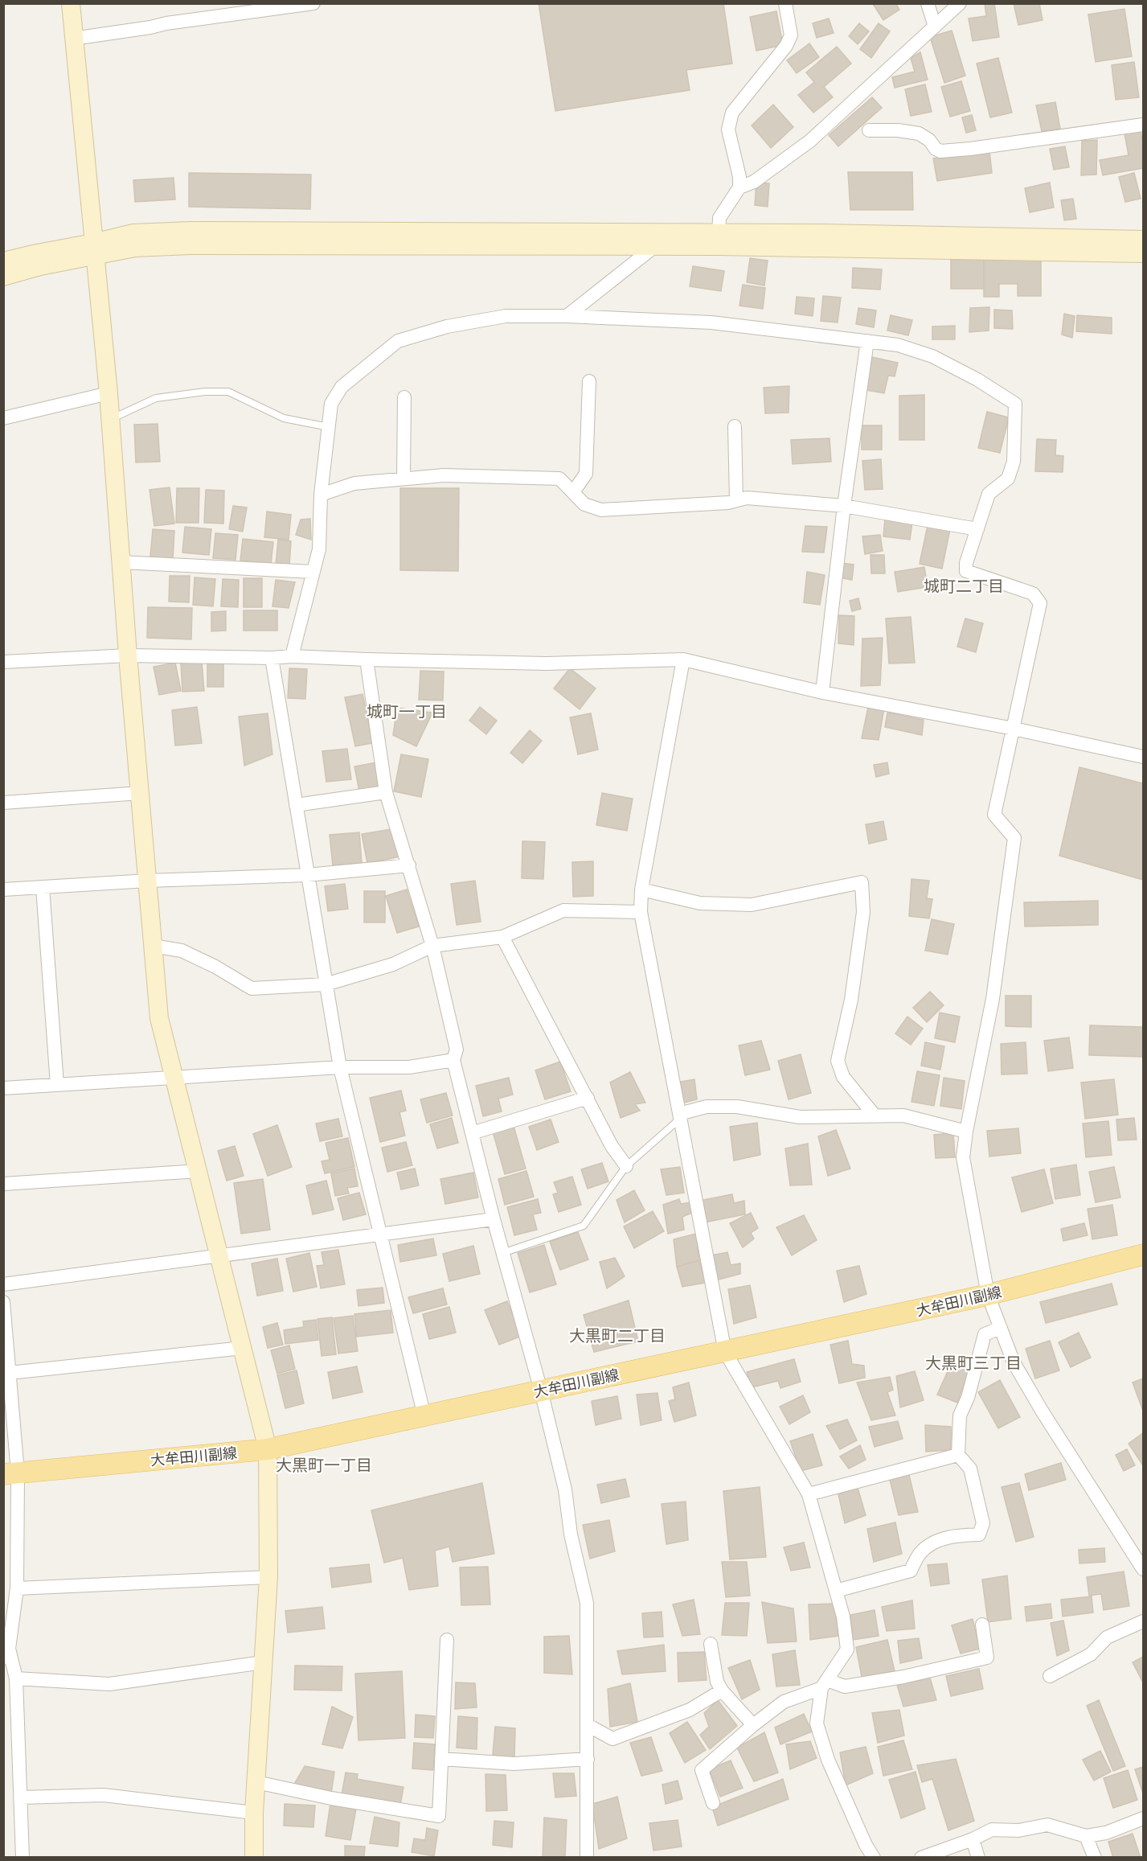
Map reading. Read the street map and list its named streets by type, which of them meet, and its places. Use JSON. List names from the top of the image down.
{
  "streets": {
    "main road": ["大牟田川副線"]
  },
  "districts": [
    "城町二丁目",
    "城町一丁目",
    "大黒町二丁目",
    "大黒町三丁目",
    "大黒町一丁目"
  ]
}
